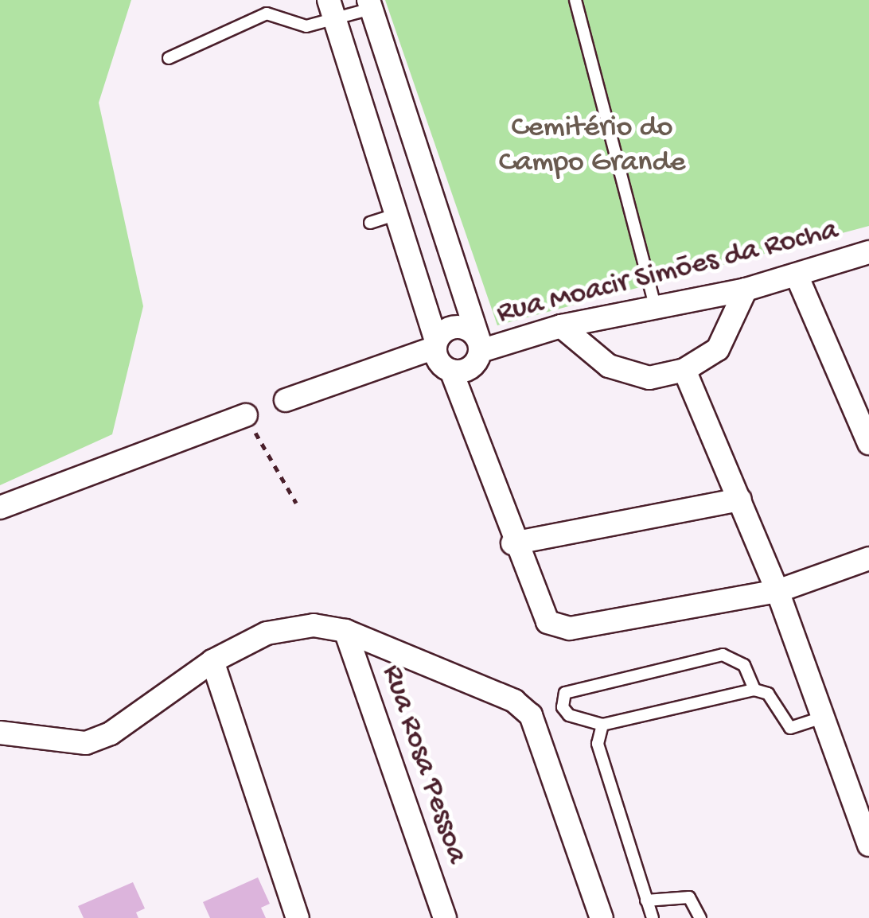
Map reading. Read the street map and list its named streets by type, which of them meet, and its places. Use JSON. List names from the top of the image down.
{
  "streets": {
    "street": ["Rua Moacir Simões da Rocha", "Rua Rosa Pessoa"]
  },
  "parks": ["Cemitério do Campo Grande"]
}
